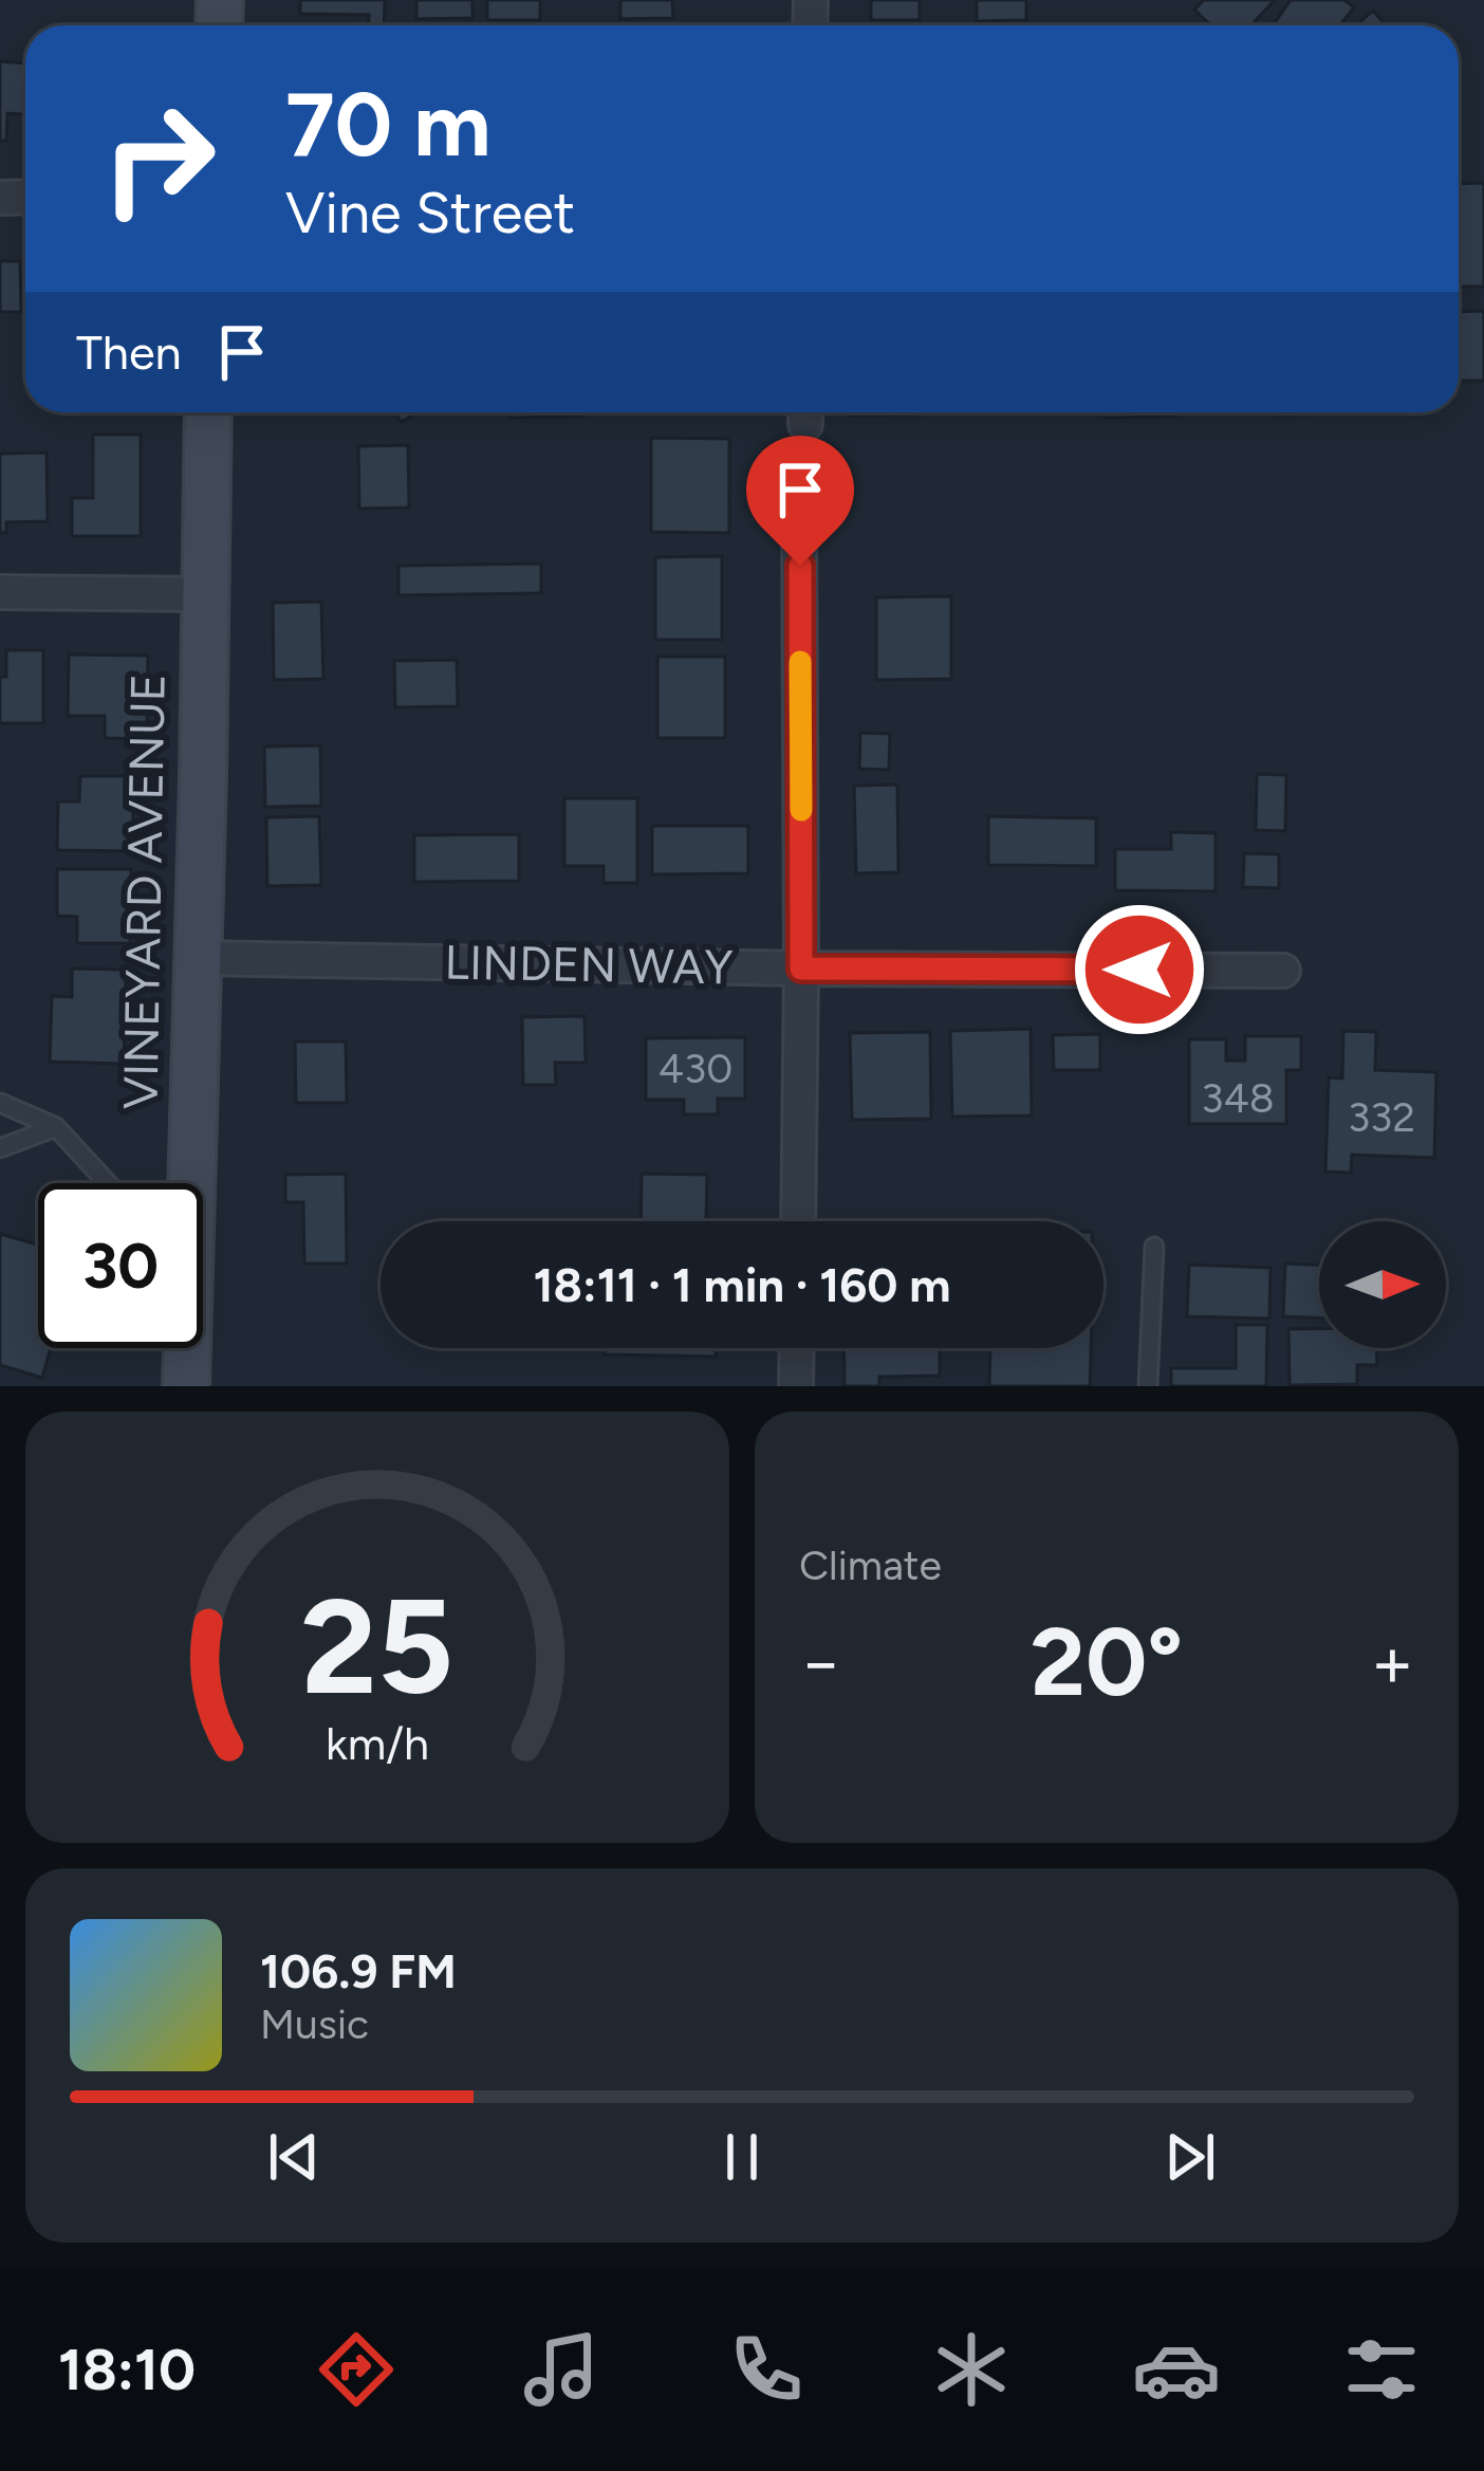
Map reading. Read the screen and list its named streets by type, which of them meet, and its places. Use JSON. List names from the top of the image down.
{
  "streets": {
    "street": ["VINEYARD AVENUE", "LINDEN WAY"]
  },
  "crossings": [
    ["VINEYARD AVENUE", "LINDEN WAY"]
  ],
  "house_numbers": ["430", "348", "332"],
  "north": "right",
  "page": {
    "turn": ["70 m", "Vine Street"],
    "then": "Then",
    "limit": "30",
    "trip": "18:11 · 1 min · 160 m",
    "tile": "Climate",
    "heat": ["−", "20°", "+"],
    "song": ["106.9 FM", "Music"],
    "tabs": "18:10",
    "gauge": ["25", "km/h"]
  }
}
